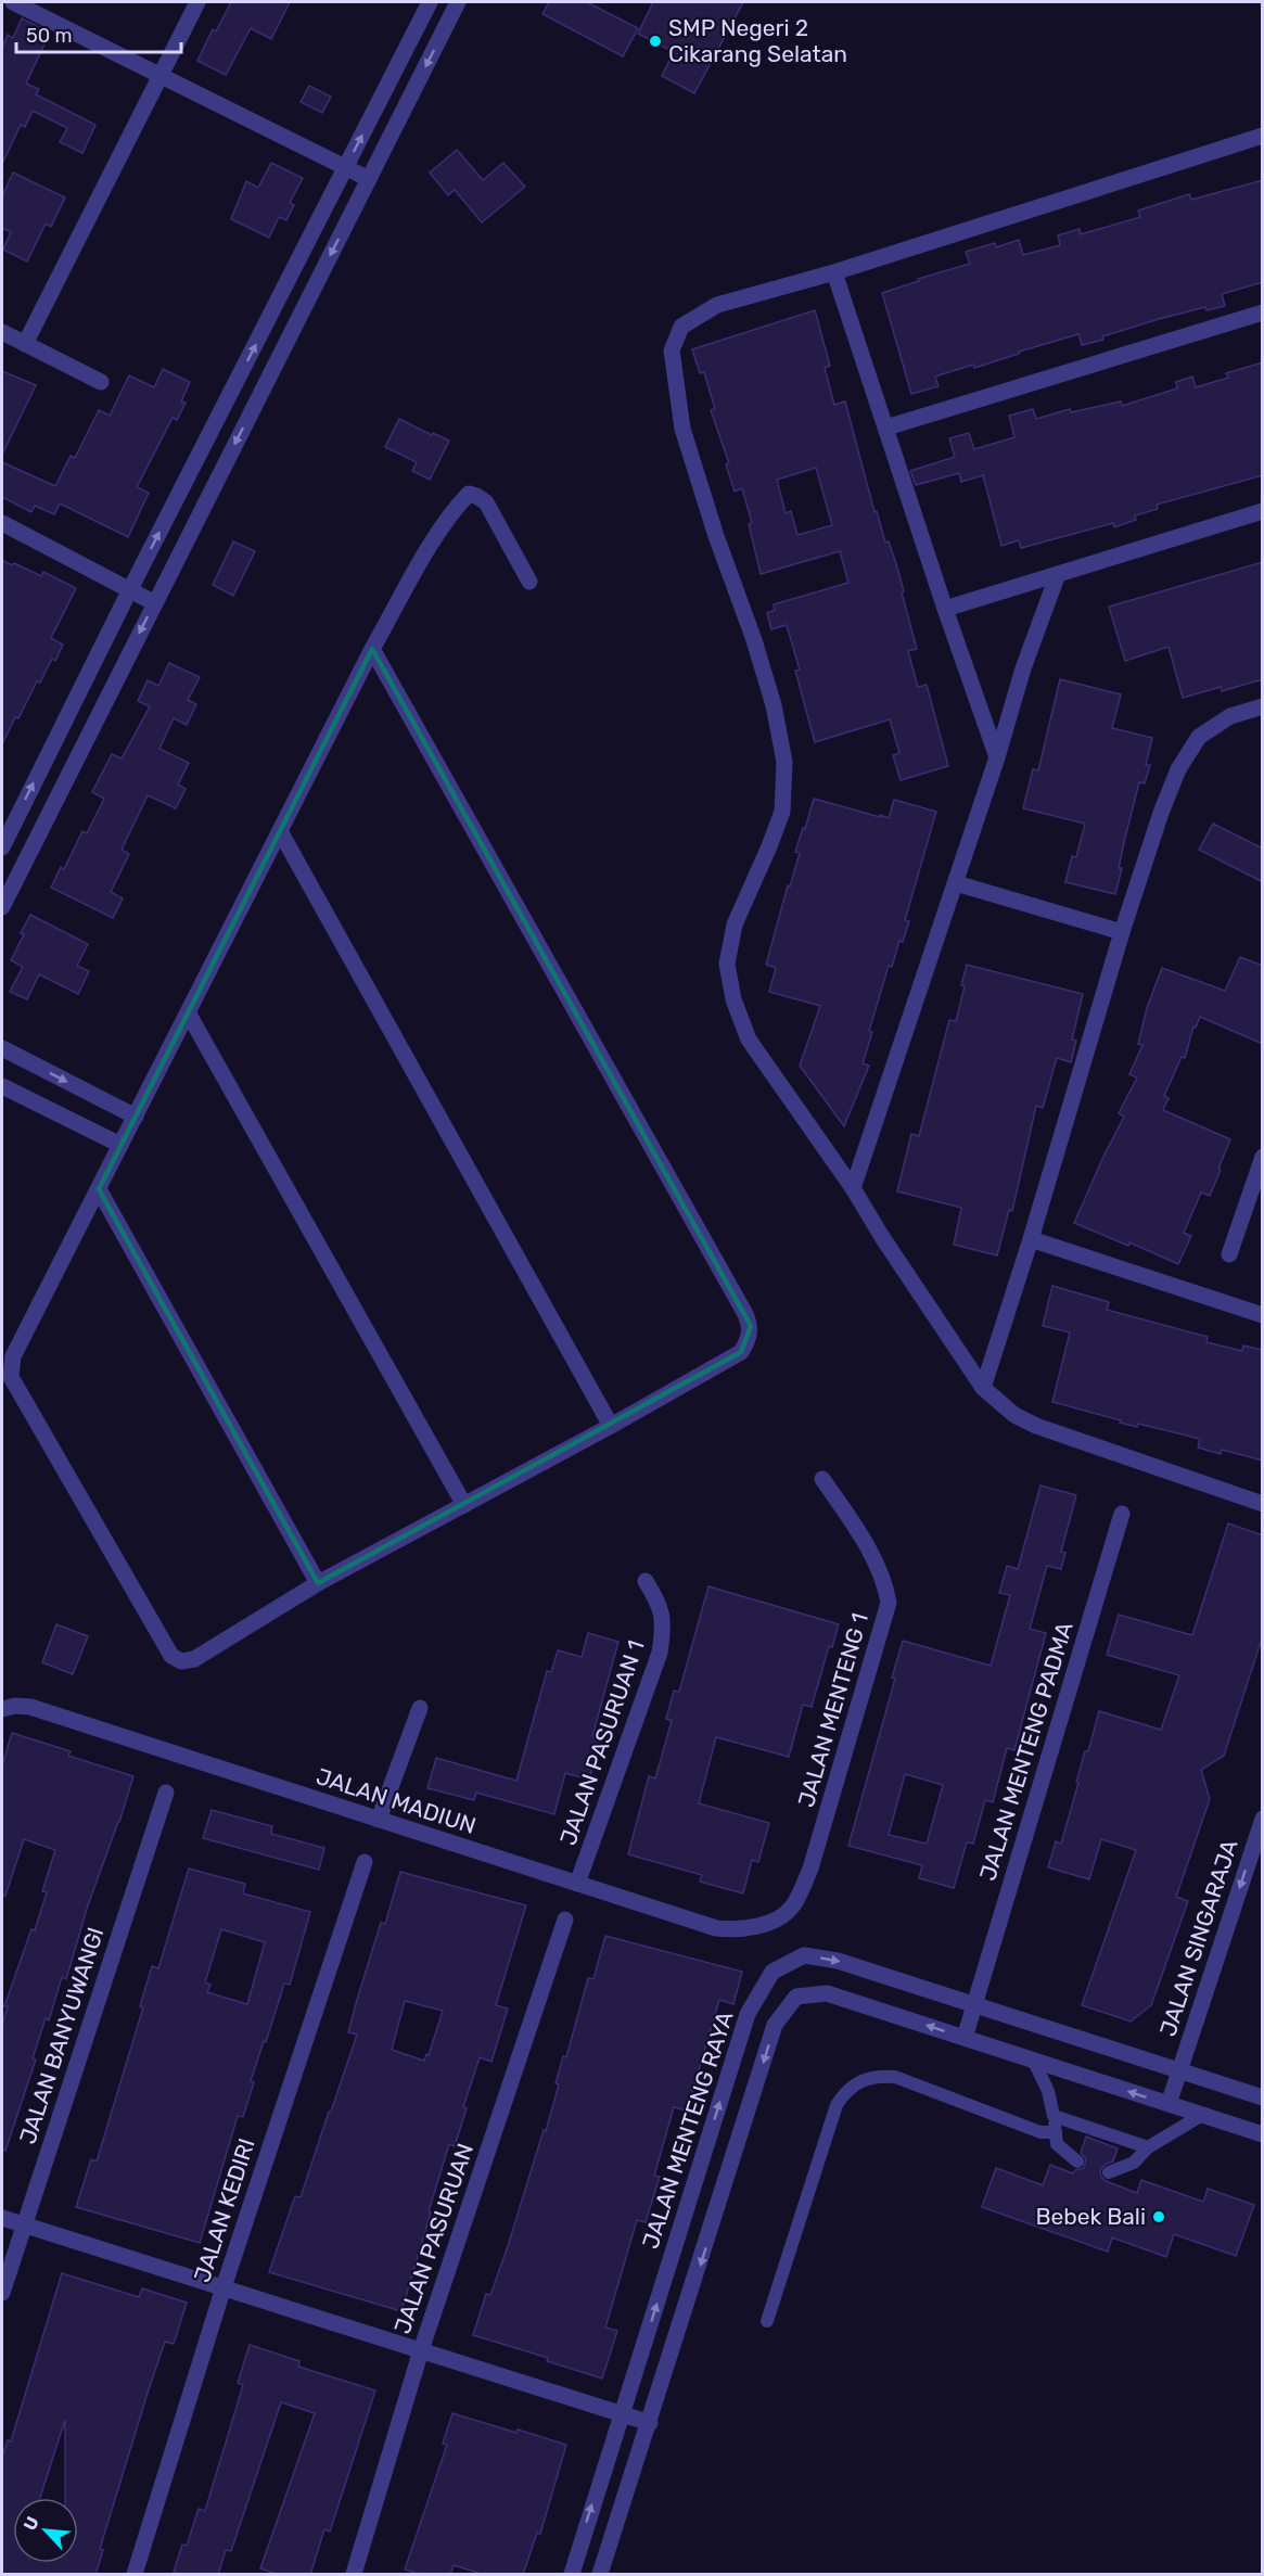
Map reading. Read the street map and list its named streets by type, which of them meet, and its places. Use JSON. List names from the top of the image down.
{
  "streets": {
    "street": [
      "JALAN MENTENG 1",
      "JALAN PASURUAN 1",
      "JALAN MENTENG PADMA",
      "JALAN MADIUN",
      "JALAN SINGARAJA",
      "JALAN BANYUWANGI",
      "JALAN MENTENG RAYA",
      "JALAN KEDIRI",
      "JALAN PASURUAN"
    ]
  },
  "crossings": [
    ["JALAN MENTENG 1", "JALAN MADIUN"],
    ["JALAN PASURUAN 1", "JALAN MADIUN"],
    ["JALAN MENTENG PADMA", "JALAN MENTENG RAYA"],
    ["JALAN SINGARAJA", "JALAN MENTENG RAYA"]
  ],
  "one_way": ["JALAN SINGARAJA", "JALAN MENTENG RAYA"],
  "places": ["SMP Negeri 2 Cikarang Selatan", "Bebek Bali"],
  "scale_bar": "50 m",
  "north": "top left"
}
